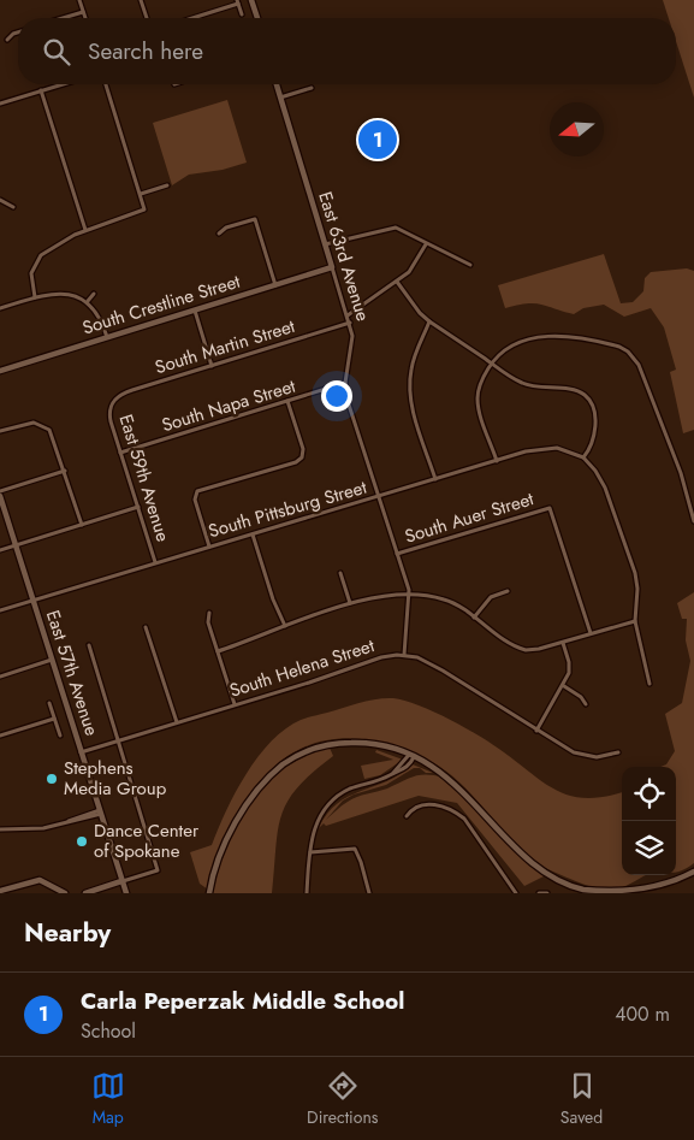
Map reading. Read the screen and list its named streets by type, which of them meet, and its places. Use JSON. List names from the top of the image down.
{
  "streets": {
    "main road": ["East 63rd Avenue", "South Crestline Street", "East 57th Avenue"],
    "street": [
      "South Martin Street",
      "South Napa Street",
      "East 59th Avenue",
      "South Pittsburg Street",
      "South Auer Street",
      "South Helena Street"
    ]
  },
  "crossings": [
    ["East 63rd Avenue", "South Crestline Street"],
    ["East 63rd Avenue", "South Martin Street"],
    ["East 63rd Avenue", "South Napa Street"],
    ["East 63rd Avenue", "South Pittsburg Street"],
    ["East 63rd Avenue", "South Auer Street"],
    ["East 63rd Avenue", "South Helena Street"],
    ["South Martin Street", "East 59th Avenue"],
    ["South Napa Street", "East 59th Avenue"],
    ["East 59th Avenue", "South Pittsburg Street"],
    ["South Pittsburg Street", "East 57th Avenue"],
    ["South Helena Street", "East 57th Avenue"]
  ],
  "places": ["Stephens Media Group", "Dance Center of Spokane"],
  "north": "left",
  "page": {
    "search": "Search here",
    "pins": "1",
    "heading": "Nearby",
    "list": [
      {
        "mark": "1",
        "name": "Carla Peperzak Middle School",
        "note": "School",
        "value": "400 m"
      }
    ],
    "nav": ["Map", "Directions", "Saved"]
  }
}
